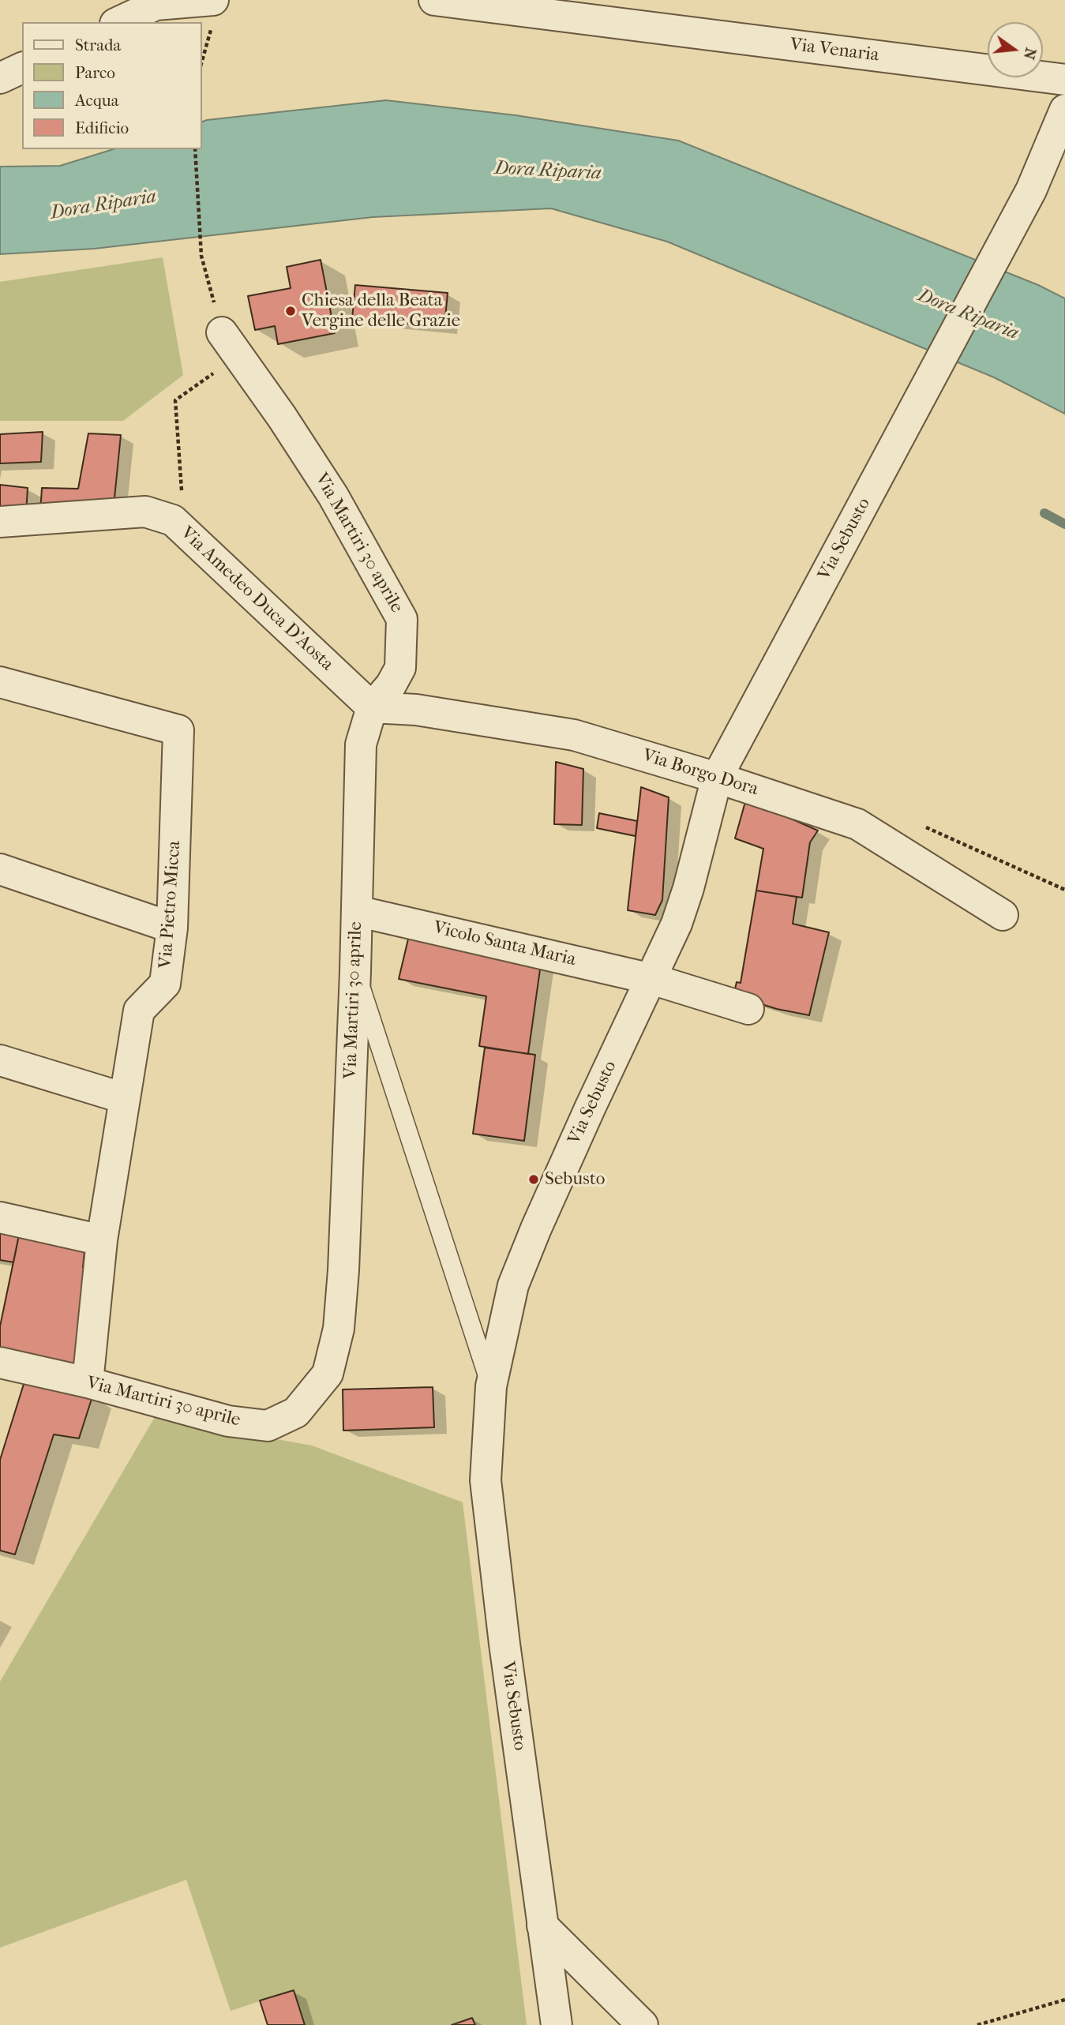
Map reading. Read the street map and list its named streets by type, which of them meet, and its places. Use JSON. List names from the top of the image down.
{
  "streets": {
    "street": [
      "Via Venaria",
      "Via Sebusto",
      "Via Martiri 30 aprile",
      "Via Amedeo Duca D'Aosta",
      "Via Borgo Dora",
      "Via Pietro Micca",
      "Vicolo Santa Maria"
    ]
  },
  "crossings": [
    ["Via Sebusto", "Via Martiri 30 aprile"],
    ["Via Sebusto", "Via Borgo Dora"],
    ["Via Sebusto", "Vicolo Santa Maria"],
    ["Via Martiri 30 aprile", "Via Amedeo Duca D'Aosta"],
    ["Via Martiri 30 aprile", "Via Borgo Dora"],
    ["Via Martiri 30 aprile", "Via Pietro Micca"],
    ["Via Martiri 30 aprile", "Vicolo Santa Maria"],
    ["Via Amedeo Duca D'Aosta", "Via Borgo Dora"]
  ],
  "water": ["Dora Riparia"],
  "places": ["Chiesa della Beata Vergine delle Grazie", "Sebusto"],
  "legend": [
    "Strada",
    "Parco",
    "Acqua",
    "Edificio"
  ],
  "north": "right"
}
